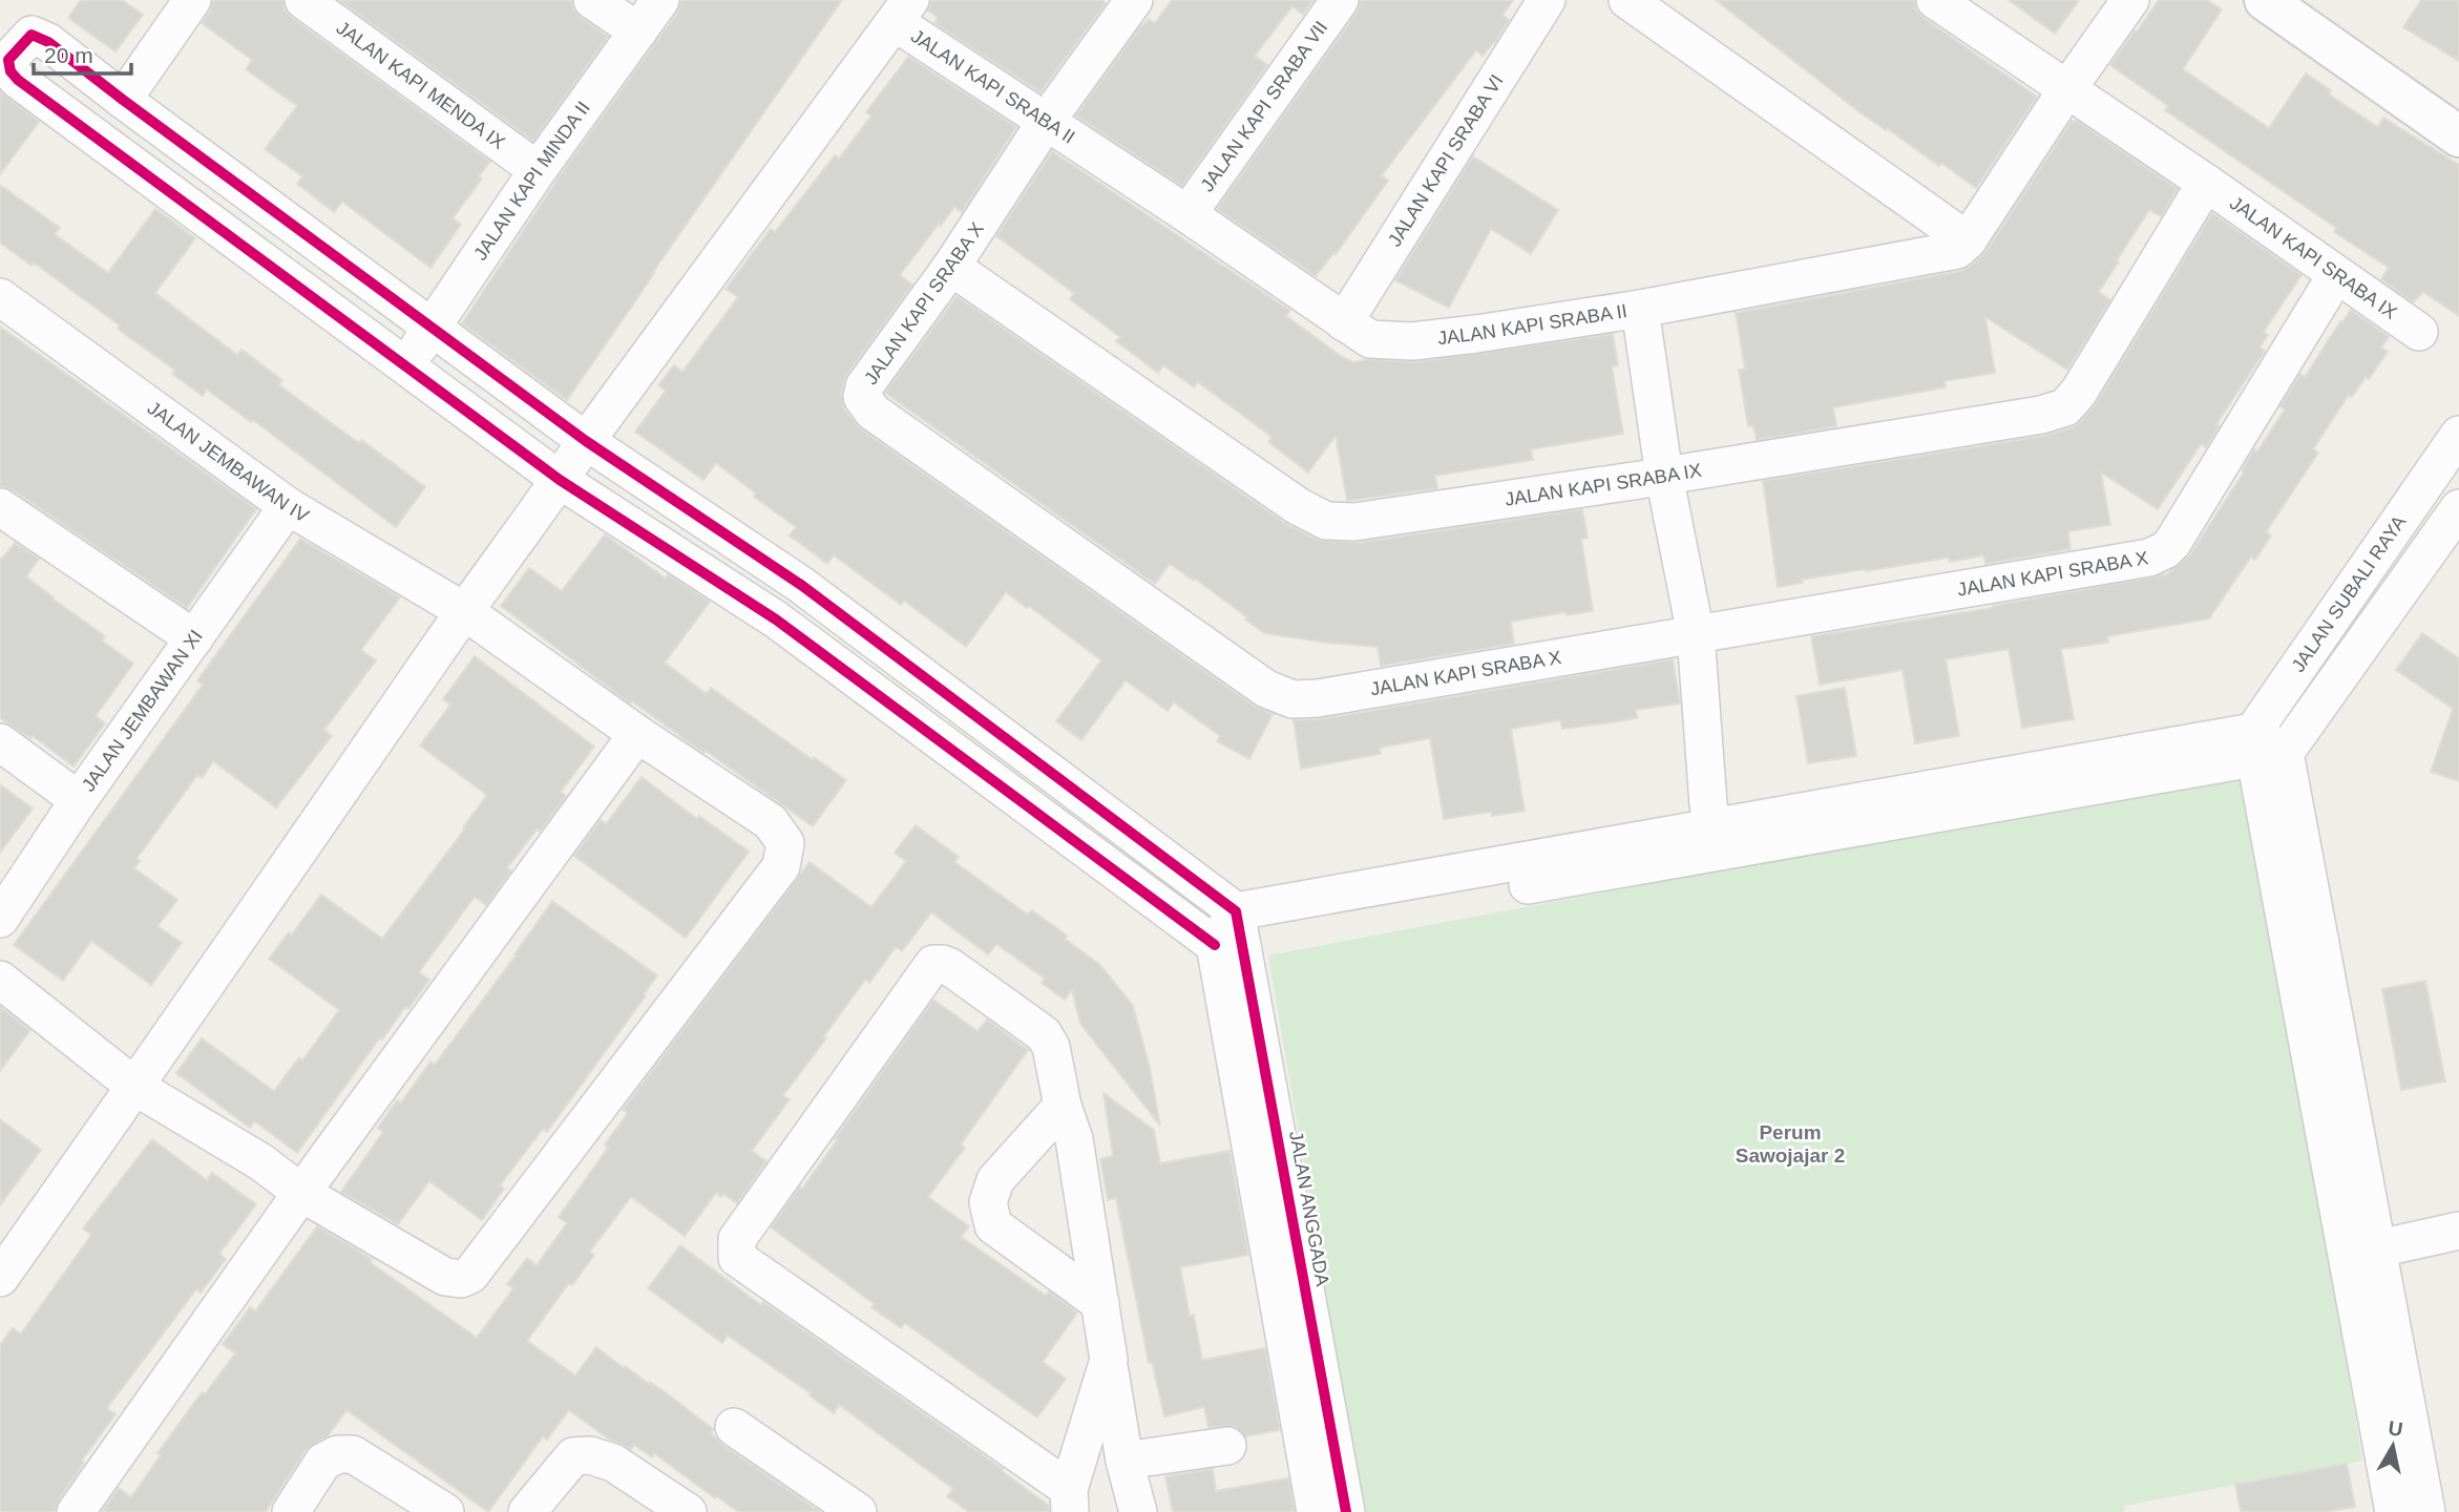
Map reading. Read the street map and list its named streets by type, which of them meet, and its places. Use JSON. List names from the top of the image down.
{
  "streets": {
    "street": [
      "JALAN KAPI MENDA IX",
      "JALAN KAPI SRABA II",
      "JALAN KAPI SRABA VII",
      "JALAN KAPI SRABA VI",
      "JALAN KAPI MINDA II",
      "JALAN KAPI SRABA IX",
      "JALAN KAPI SRABA X",
      "JALAN JEMBAWAN IV",
      "JALAN SUBALI RAYA",
      "JALAN JEMBAWAN XI",
      "JALAN ANGGADA"
    ]
  },
  "crossings": [
    ["JALAN KAPI MENDA IX", "JALAN KAPI MINDA II"],
    ["JALAN KAPI SRABA II", "JALAN KAPI SRABA VII"],
    ["JALAN KAPI SRABA II", "JALAN KAPI SRABA VI"],
    ["JALAN KAPI SRABA II", "JALAN KAPI SRABA X"],
    ["JALAN KAPI SRABA IX", "JALAN KAPI SRABA X"],
    ["JALAN JEMBAWAN IV", "JALAN JEMBAWAN XI"]
  ],
  "districts": ["Perum Sawojajar 2"],
  "scale_bar": "20 m",
  "north": "top"
}
